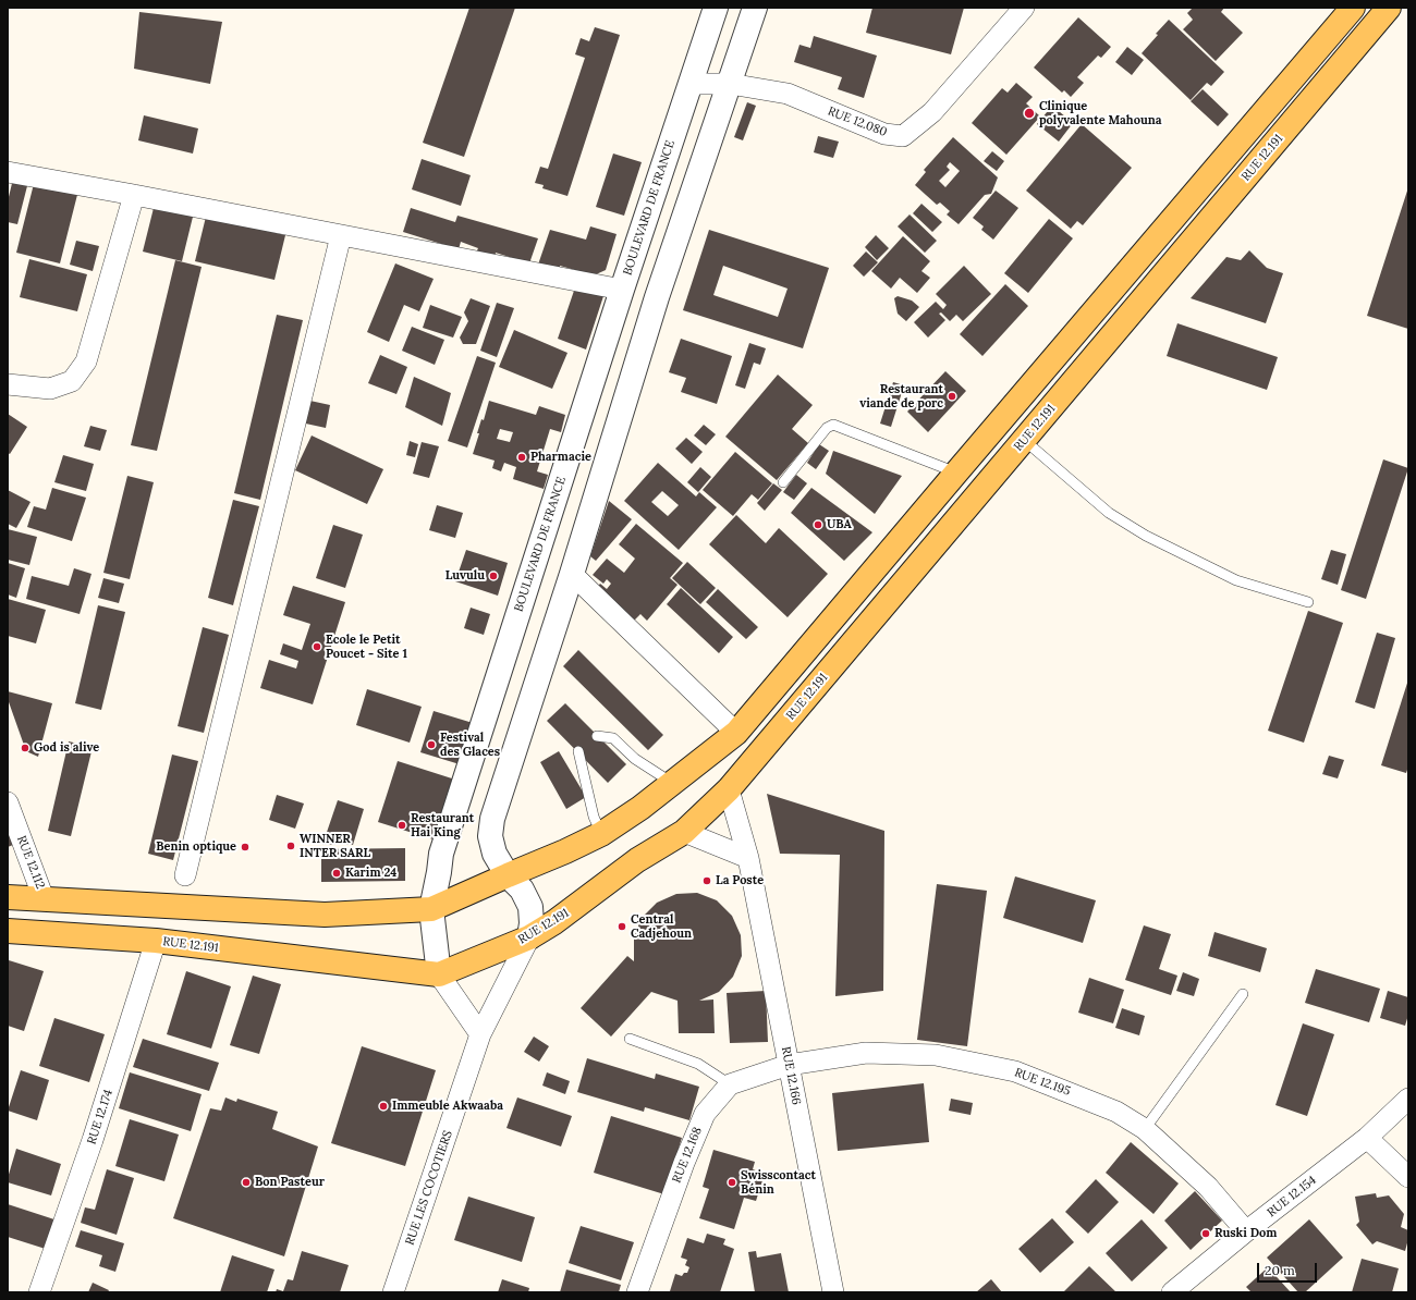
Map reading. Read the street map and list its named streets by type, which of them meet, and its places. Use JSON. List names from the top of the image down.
{
  "streets": {
    "main road": ["RUE 12.191"],
    "street": [
      "RUE 12.080",
      "BOULEVARD DE FRANCE",
      "RUE 12.112",
      "RUE 12.166",
      "RUE 12.195",
      "RUE 12.174",
      "RUE 12.168",
      "RUE LES COCOTIERS",
      "RUE 12.154"
    ]
  },
  "crossings": [
    ["RUE 12.080", "BOULEVARD DE FRANCE"],
    ["RUE 12.191", "BOULEVARD DE FRANCE"],
    ["RUE 12.191", "RUE 12.166"],
    ["RUE 12.191", "RUE 12.174"],
    ["RUE 12.191", "RUE LES COCOTIERS"],
    ["RUE 12.166", "RUE 12.195"],
    ["RUE 12.195", "RUE 12.154"]
  ],
  "places": [
    "Clinique polyvalente Mahouna",
    "Restaurant viande de porc",
    "Pharmacie",
    "UBA",
    "Luvulu",
    "Ecole le Petit Poucet - Site 1",
    "Festival des Glaces",
    "God is alive",
    "Restaurant Hai King",
    "WINNER INTER SARL",
    "Benin optique",
    "Karim 24",
    "La Poste",
    "Central Cadjehoun",
    "Immeuble Akwaaba",
    "Bon Pasteur",
    "Swisscontact Bénin",
    "Ruski Dom"
  ],
  "scale_bar": "20 m"
}
